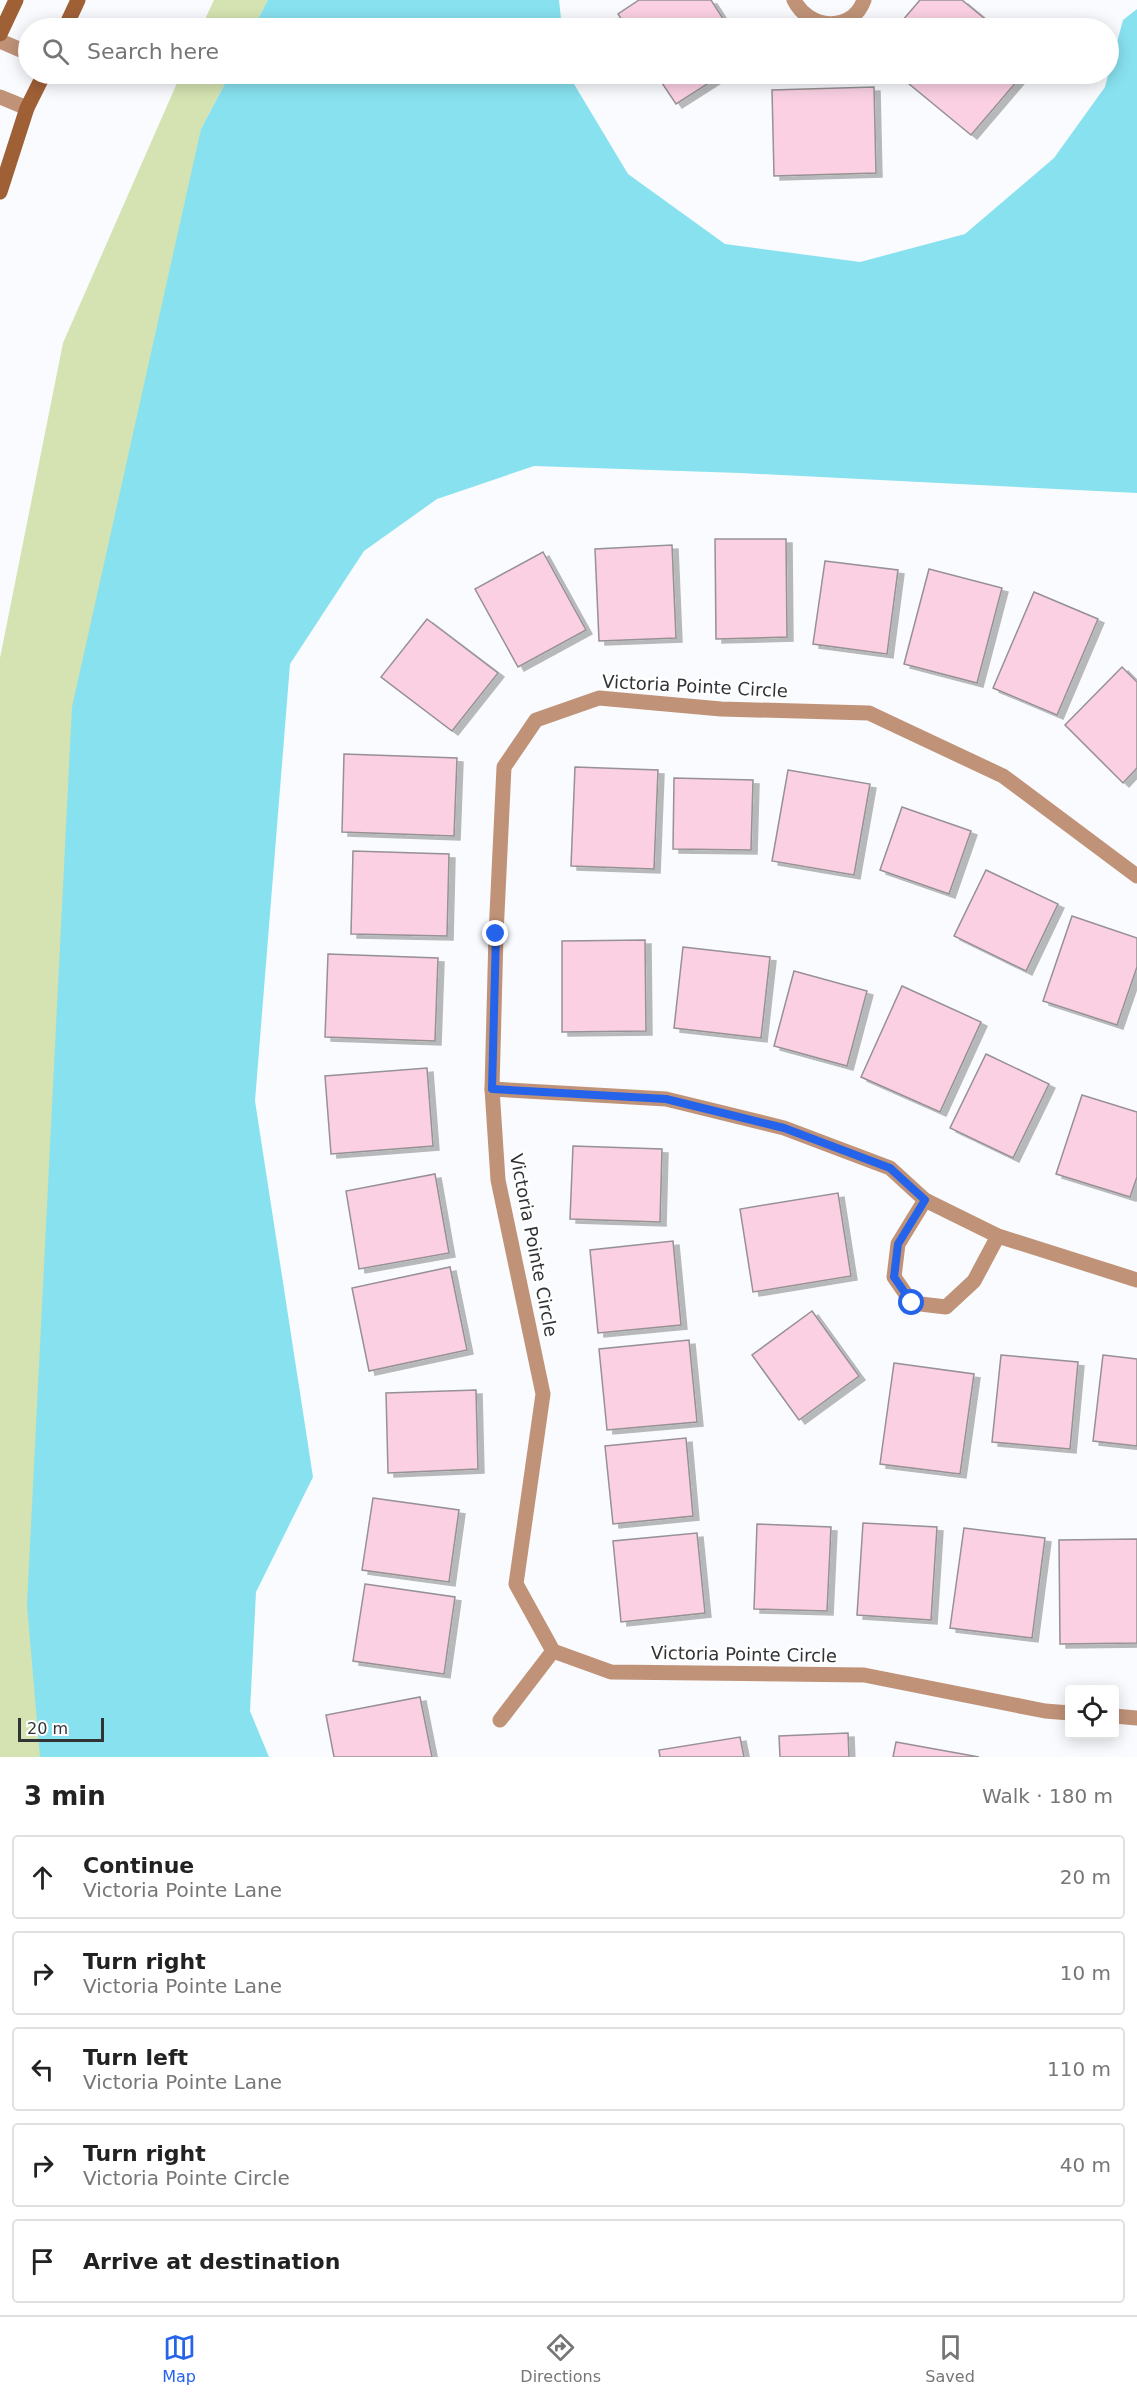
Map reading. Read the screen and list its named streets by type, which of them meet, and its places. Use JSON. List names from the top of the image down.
{
  "streets": {
    "street": ["Victoria Pointe Circle"]
  },
  "scale_bar": "20 m",
  "page": {
    "search": "Search here",
    "scale": "20 m",
    "heading": ["3 min", "Walk · 180 m"],
    "list": [
      ["Continue", "Victoria Pointe Lane", "20 m"],
      ["Turn right", "Victoria Pointe Lane", "10 m"],
      ["Turn left", "Victoria Pointe Lane", "110 m"],
      ["Turn right", "Victoria Pointe Circle", "40 m"],
      "Arrive at destination"
    ],
    "nav": ["Map", "Directions", "Saved"]
  }
}
